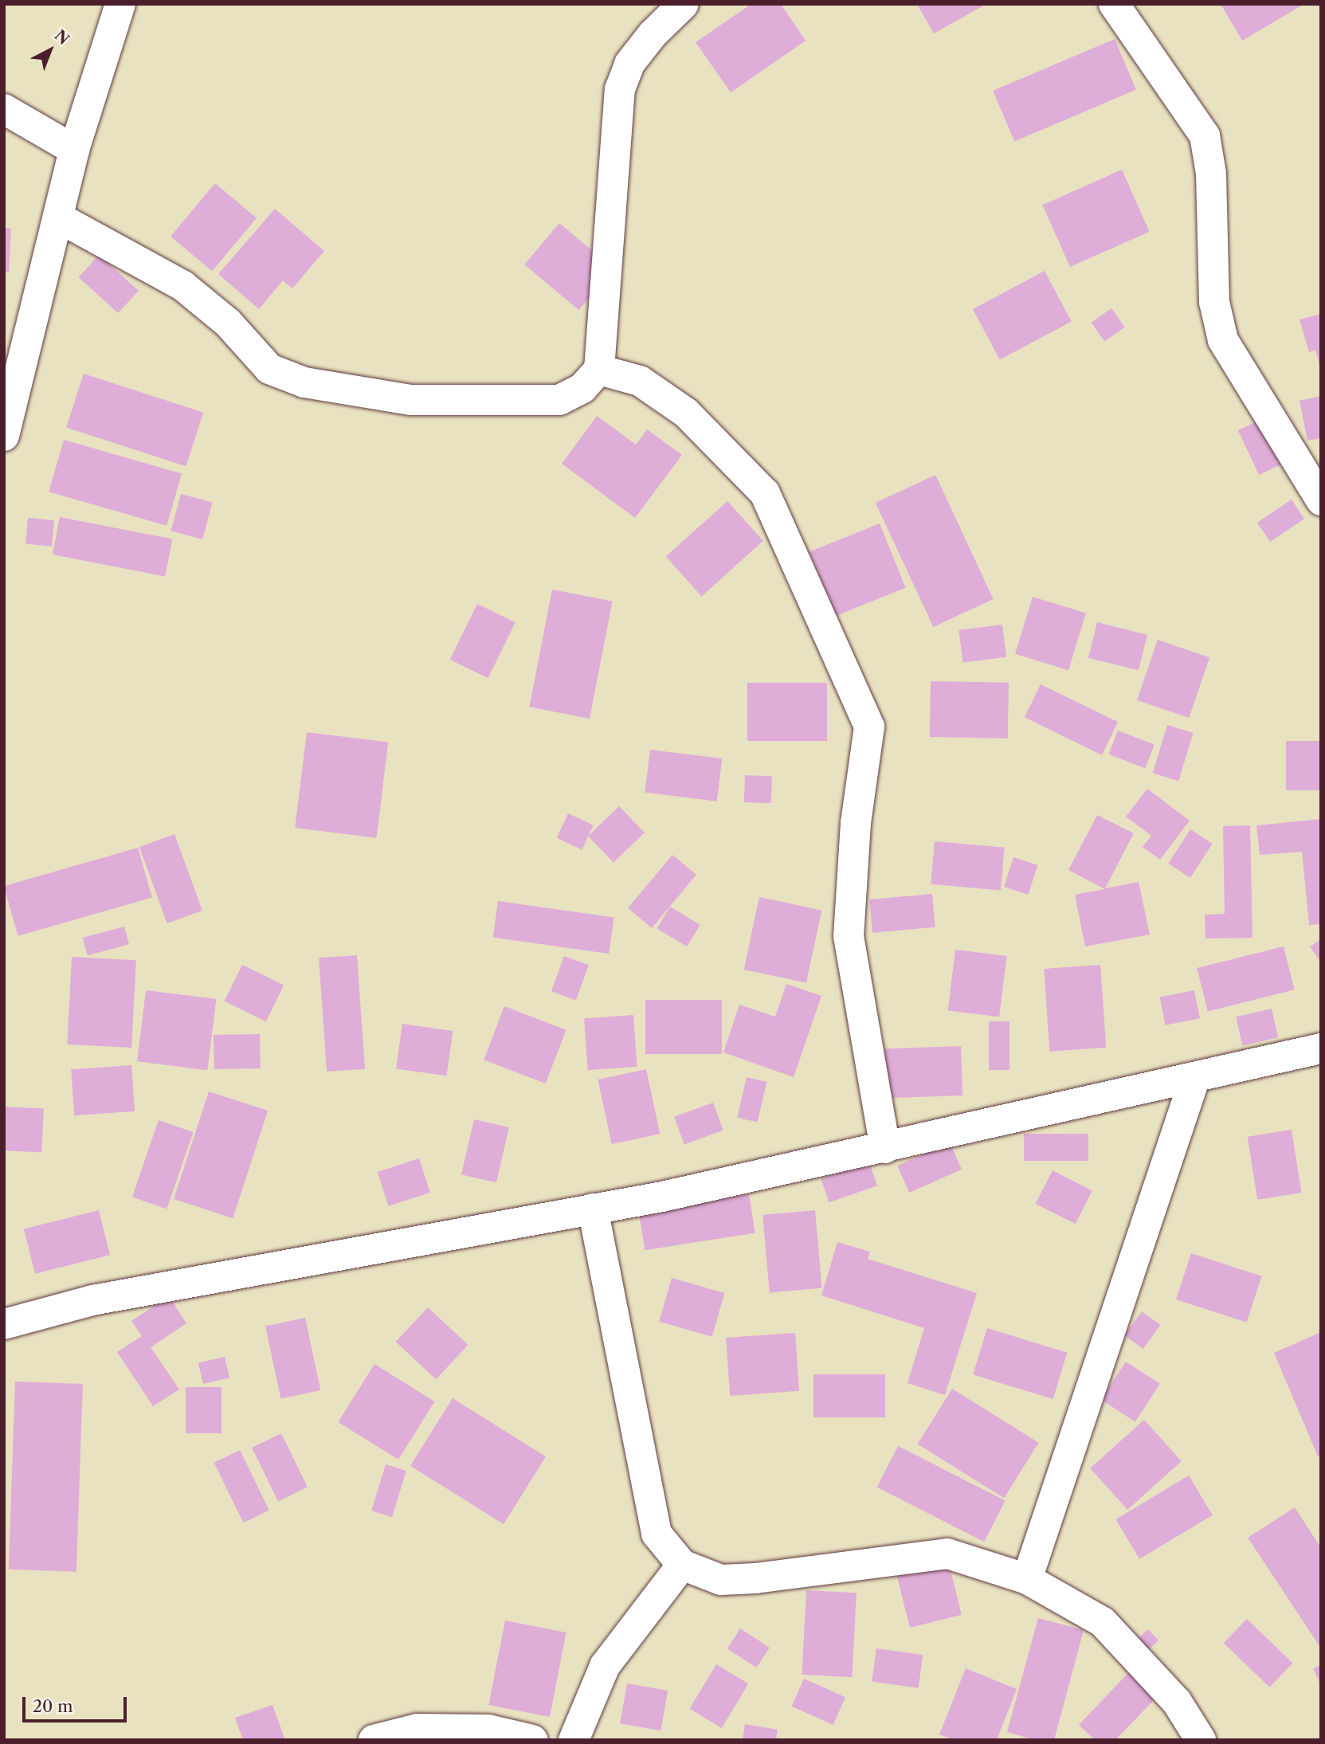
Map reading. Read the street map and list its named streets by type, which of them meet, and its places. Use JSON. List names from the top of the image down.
{
  "scale_bar": "20 m",
  "north": "top right"
}
